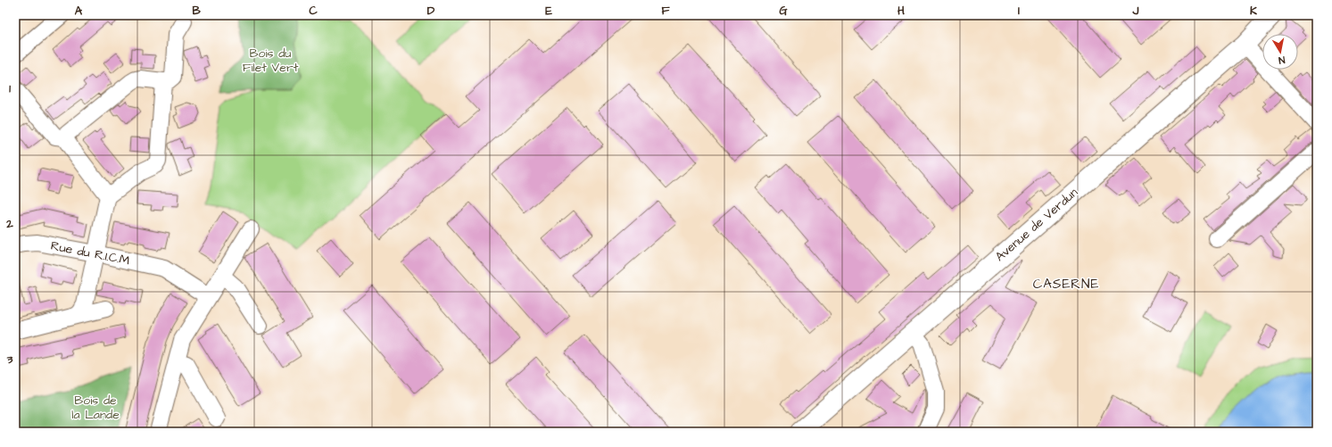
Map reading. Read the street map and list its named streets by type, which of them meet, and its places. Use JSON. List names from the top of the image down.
{
  "streets": {
    "main road": ["Avenue de Verdun"],
    "street": ["Rue du R.I.C.M"]
  },
  "districts": ["CASERNE"],
  "parks": ["Bois du Filet Vert", "Bois de la Lande"],
  "north": "bottom",
  "grid": {
    "columns": [
      "A",
      "B",
      "C",
      "D",
      "E",
      "F",
      "G",
      "H",
      "I",
      "J",
      "K"
    ],
    "rows": ["1", "2", "3"]
  }
}
